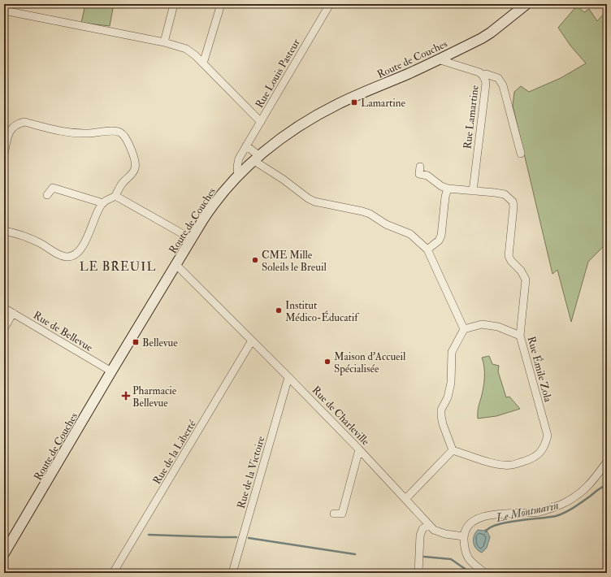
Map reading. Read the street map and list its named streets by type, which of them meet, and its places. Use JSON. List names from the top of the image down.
{
  "streets": {
    "main road": ["Route de Couches"],
    "street": [
      "Rue Louis Pasteur",
      "Rue Lamartine",
      "Rue de Bellevue",
      "Rue Émile Zola",
      "Rue de Charleville",
      "Rue de la Liberté",
      "Rue de la Victoire"
    ]
  },
  "crossings": [
    ["Route de Couches", "Rue Louis Pasteur"],
    ["Route de Couches", "Rue Lamartine"],
    ["Route de Couches", "Rue de Bellevue"],
    ["Route de Couches", "Rue de Charleville"],
    ["Rue Lamartine", "Rue Émile Zola"],
    ["Rue de Charleville", "Rue de la Liberté"],
    ["Rue de Charleville", "Rue de la Victoire"]
  ],
  "districts": ["LE BREUIL"],
  "water": ["Le Montmarin"],
  "places": {
    "transit": ["Lamartine", "Bellevue"],
    "other": ["CME Mille Soleils le Breuil", "Institut Médico-Éducatif", "Maison d'Accueil Spécialisée"],
    "health": ["Pharmacie Bellevue"]
  }
}
